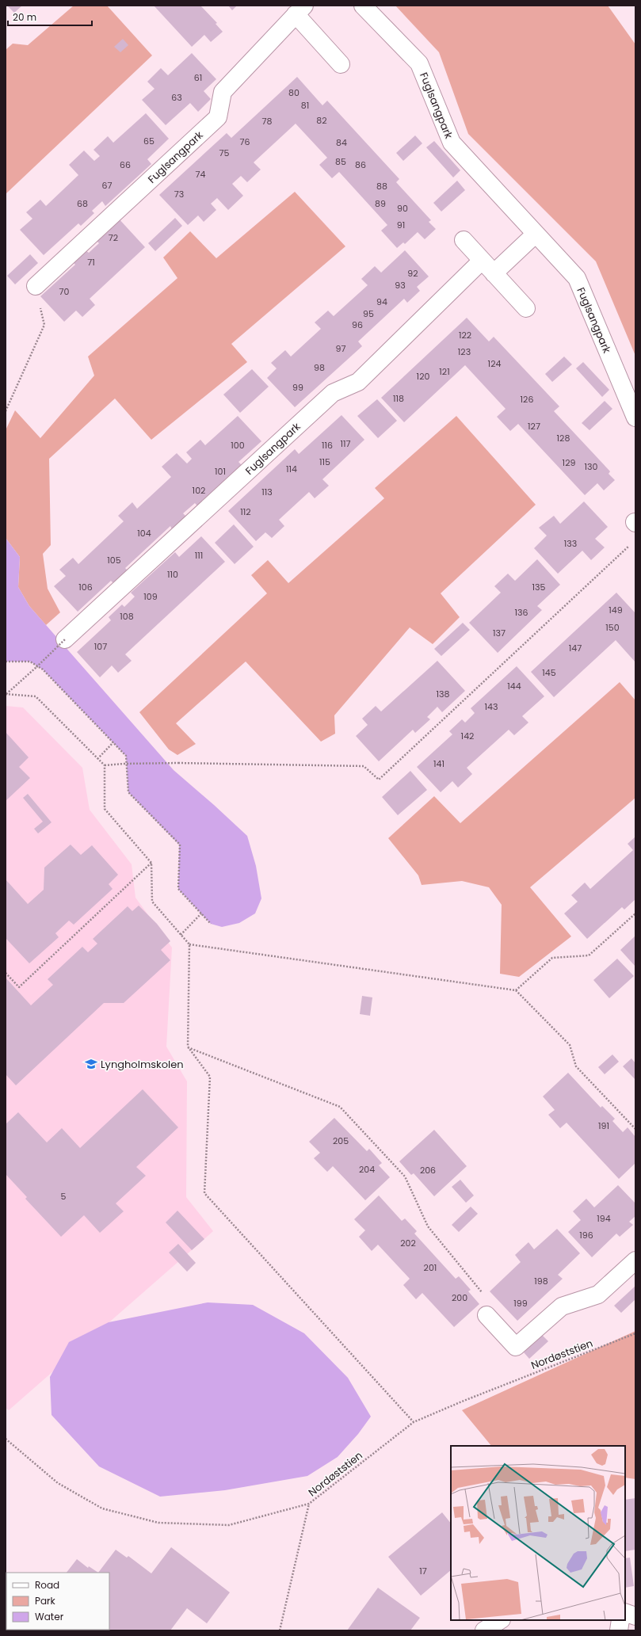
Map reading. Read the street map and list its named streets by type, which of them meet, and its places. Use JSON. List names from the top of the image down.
{
  "streets": {
    "street": ["Fuglsangpark"],
    "path": ["Nordøststien"]
  },
  "places": {
    "school or university": ["Lyngholmskolen"]
  },
  "house_numbers": [
    "61",
    "80",
    "63",
    "81",
    "82",
    "78",
    "65",
    "76",
    "84",
    "75",
    "85",
    "66",
    "86",
    "74",
    "67",
    "88",
    "73",
    "68",
    "89",
    "90",
    "91",
    "72",
    "71",
    "92",
    "93",
    "70",
    "94",
    "95",
    "96",
    "122",
    "97",
    "123",
    "124",
    "98",
    "121",
    "120",
    "99",
    "118",
    "126",
    "127",
    "128",
    "117",
    "100",
    "116",
    "115",
    "129",
    "130",
    "114",
    "101",
    "102",
    "113",
    "112",
    "104",
    "133",
    "111",
    "105",
    "110",
    "106",
    "135",
    "109",
    "149",
    "136",
    "108",
    "150",
    "137",
    "107",
    "147",
    "145",
    "144",
    "138",
    "143",
    "142",
    "141",
    "191",
    "205",
    "204",
    "206",
    "5",
    "194",
    "196",
    "202",
    "201",
    "198",
    "200",
    "199",
    "17"
  ],
  "legend": ["Road", "Park", "Water"],
  "scale_bar": "20 m"
}
